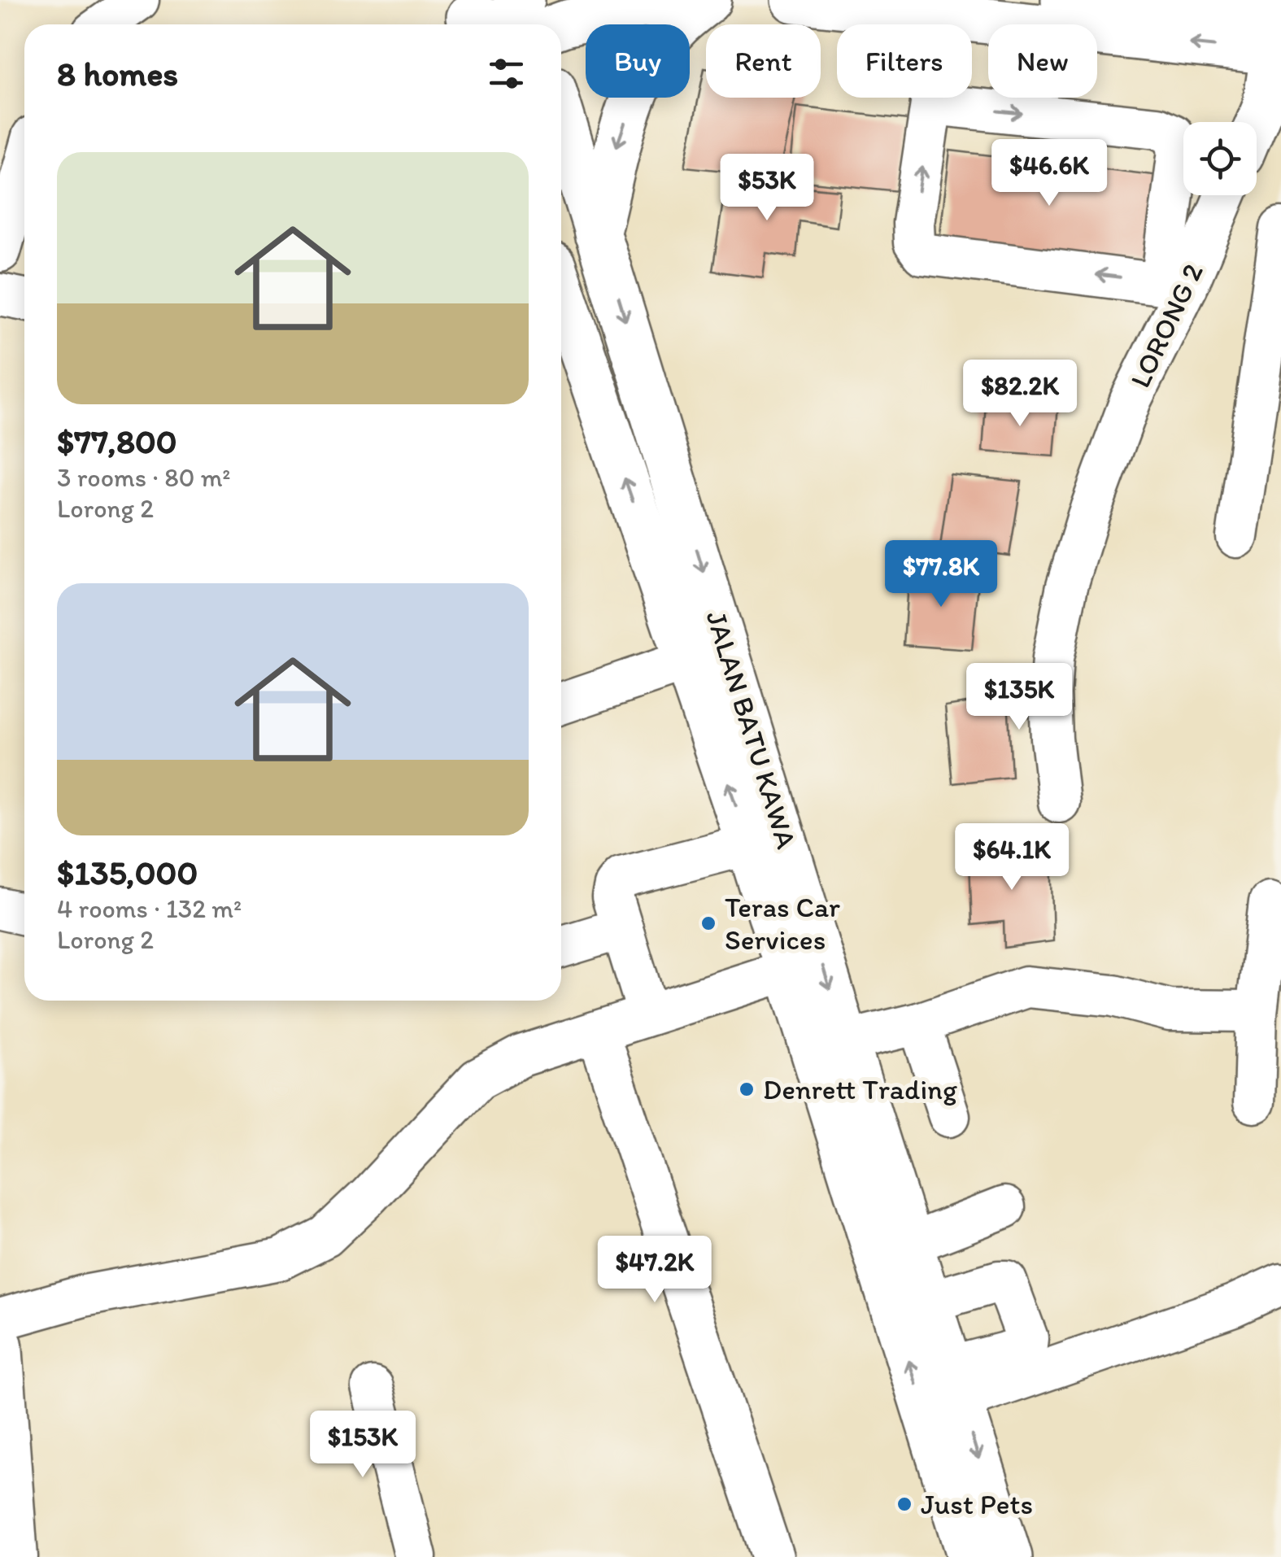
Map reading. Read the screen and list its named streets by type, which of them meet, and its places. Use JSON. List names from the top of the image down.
{
  "streets": {
    "main road": ["JALAN BATU KAWA"],
    "street": ["LORONG 2"]
  },
  "places": ["Teras Car Services", "Denrett Trading", "Just Pets"],
  "page": {
    "chip": [
      "Buy",
      "Rent",
      "Filters",
      "New"
    ],
    "heading": "8 homes",
    "list": [
      {
        "name": "$77,800",
        "note": "3 rooms · 80 m² · Lorong 2"
      },
      {
        "name": "$135,000",
        "note": "4 rooms · 132 m² · Lorong 2"
      }
    ],
    "price": [
      "$46.6K",
      "$53K",
      "$82.2K",
      "$77.8K",
      "$135K",
      "$64.1K",
      "$47.2K",
      "$153K"
    ]
  }
}
